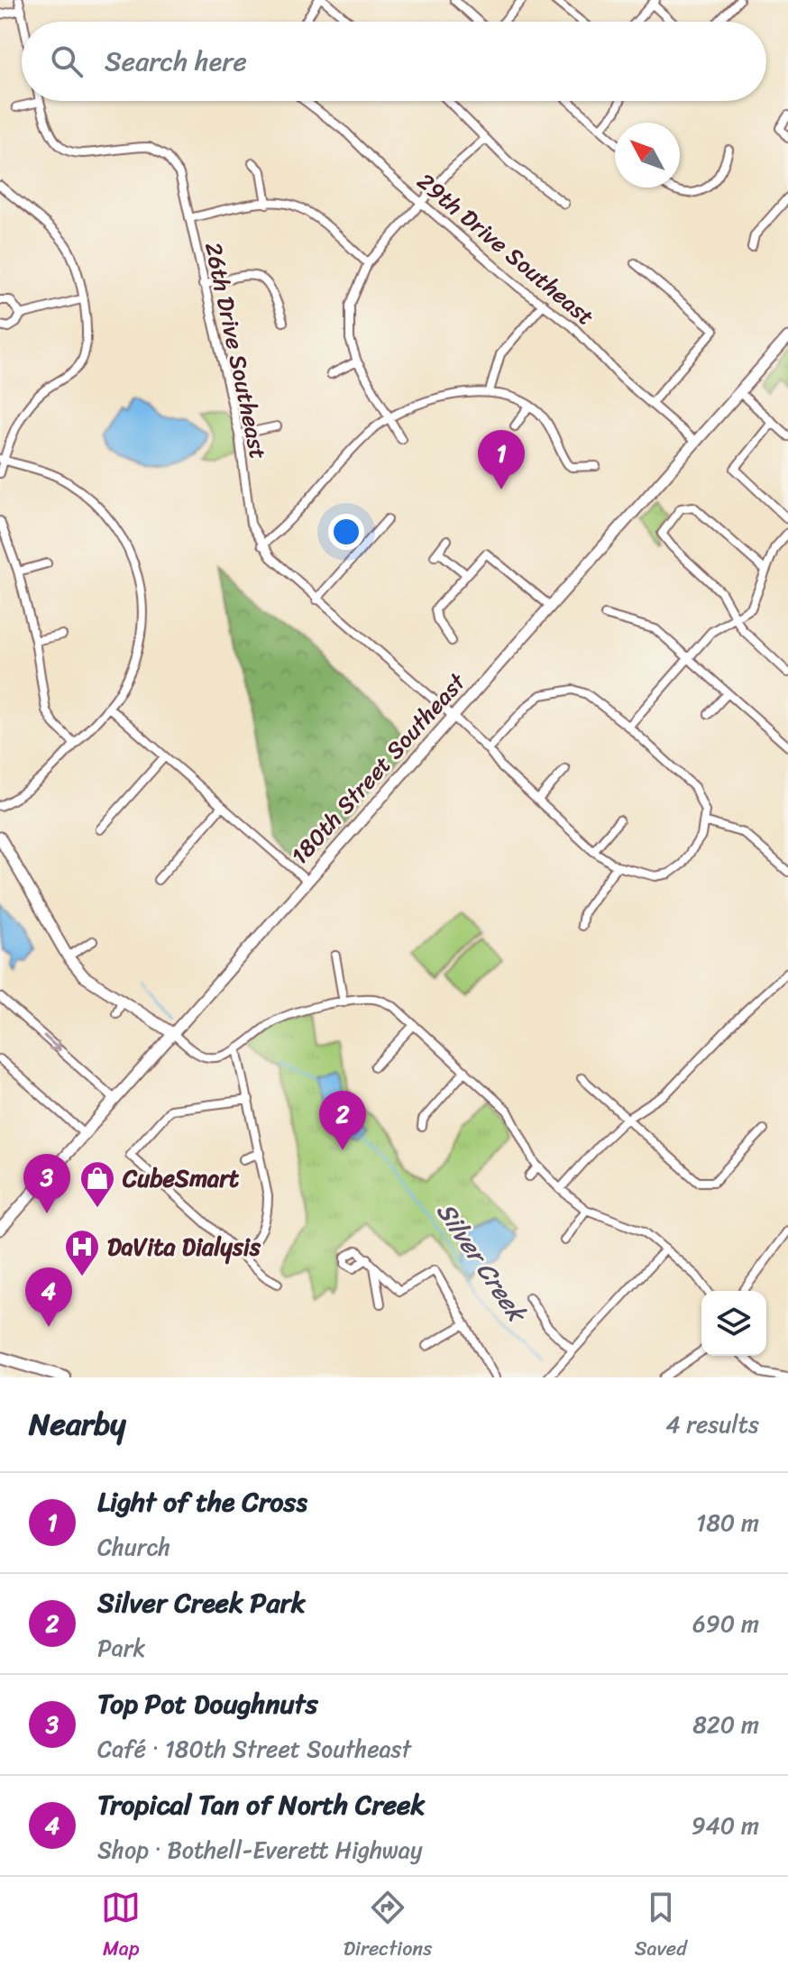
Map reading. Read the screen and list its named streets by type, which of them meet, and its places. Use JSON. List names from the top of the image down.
{
  "streets": {
    "street": ["29th Drive Southeast", "26th Drive Southeast", "180th Street Southeast"]
  },
  "crossings": [
    ["29th Drive Southeast", "180th Street Southeast"]
  ],
  "water": ["Silver Creek"],
  "places": {
    "shop": ["CubeSmart"],
    "hospital": ["DaVita Dialysis"]
  },
  "north": "top left",
  "page": {
    "search": "Search here",
    "pins": [
      "1",
      "2",
      "3",
      "4"
    ],
    "heading": ["Nearby", "4 results"],
    "list": [
      {
        "mark": "1",
        "name": "Light of the Cross",
        "note": "Church",
        "value": "180 m"
      },
      {
        "mark": "2",
        "name": "Silver Creek Park",
        "note": "Park",
        "value": "690 m"
      },
      {
        "mark": "3",
        "name": "Top Pot Doughnuts",
        "note": "Café · 180th Street Southeast",
        "value": "820 m"
      },
      {
        "mark": "4",
        "name": "Tropical Tan of North Creek",
        "note": "Shop · Bothell-Everett Highway",
        "value": "940 m"
      }
    ],
    "nav": ["Map", "Directions", "Saved"]
  }
}
